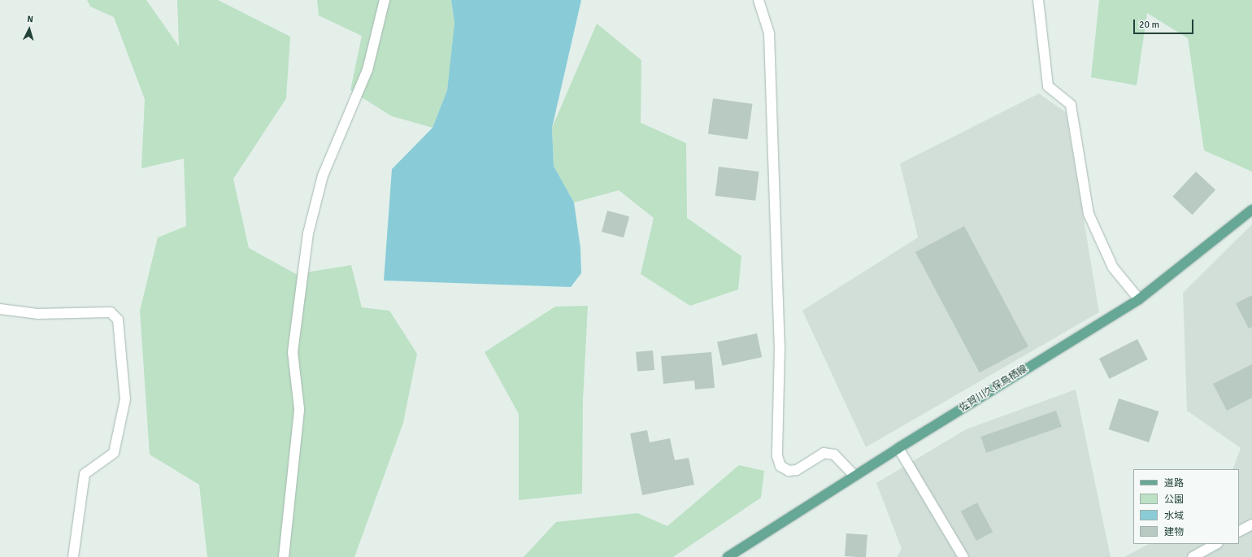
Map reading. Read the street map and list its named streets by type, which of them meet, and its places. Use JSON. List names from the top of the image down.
{
  "streets": {
    "main road": ["佐賀川久保鳥栖線"]
  },
  "legend": [
    "道路",
    "公園",
    "水域",
    "建物"
  ],
  "scale_bar": "20 m",
  "north": "top"
}
